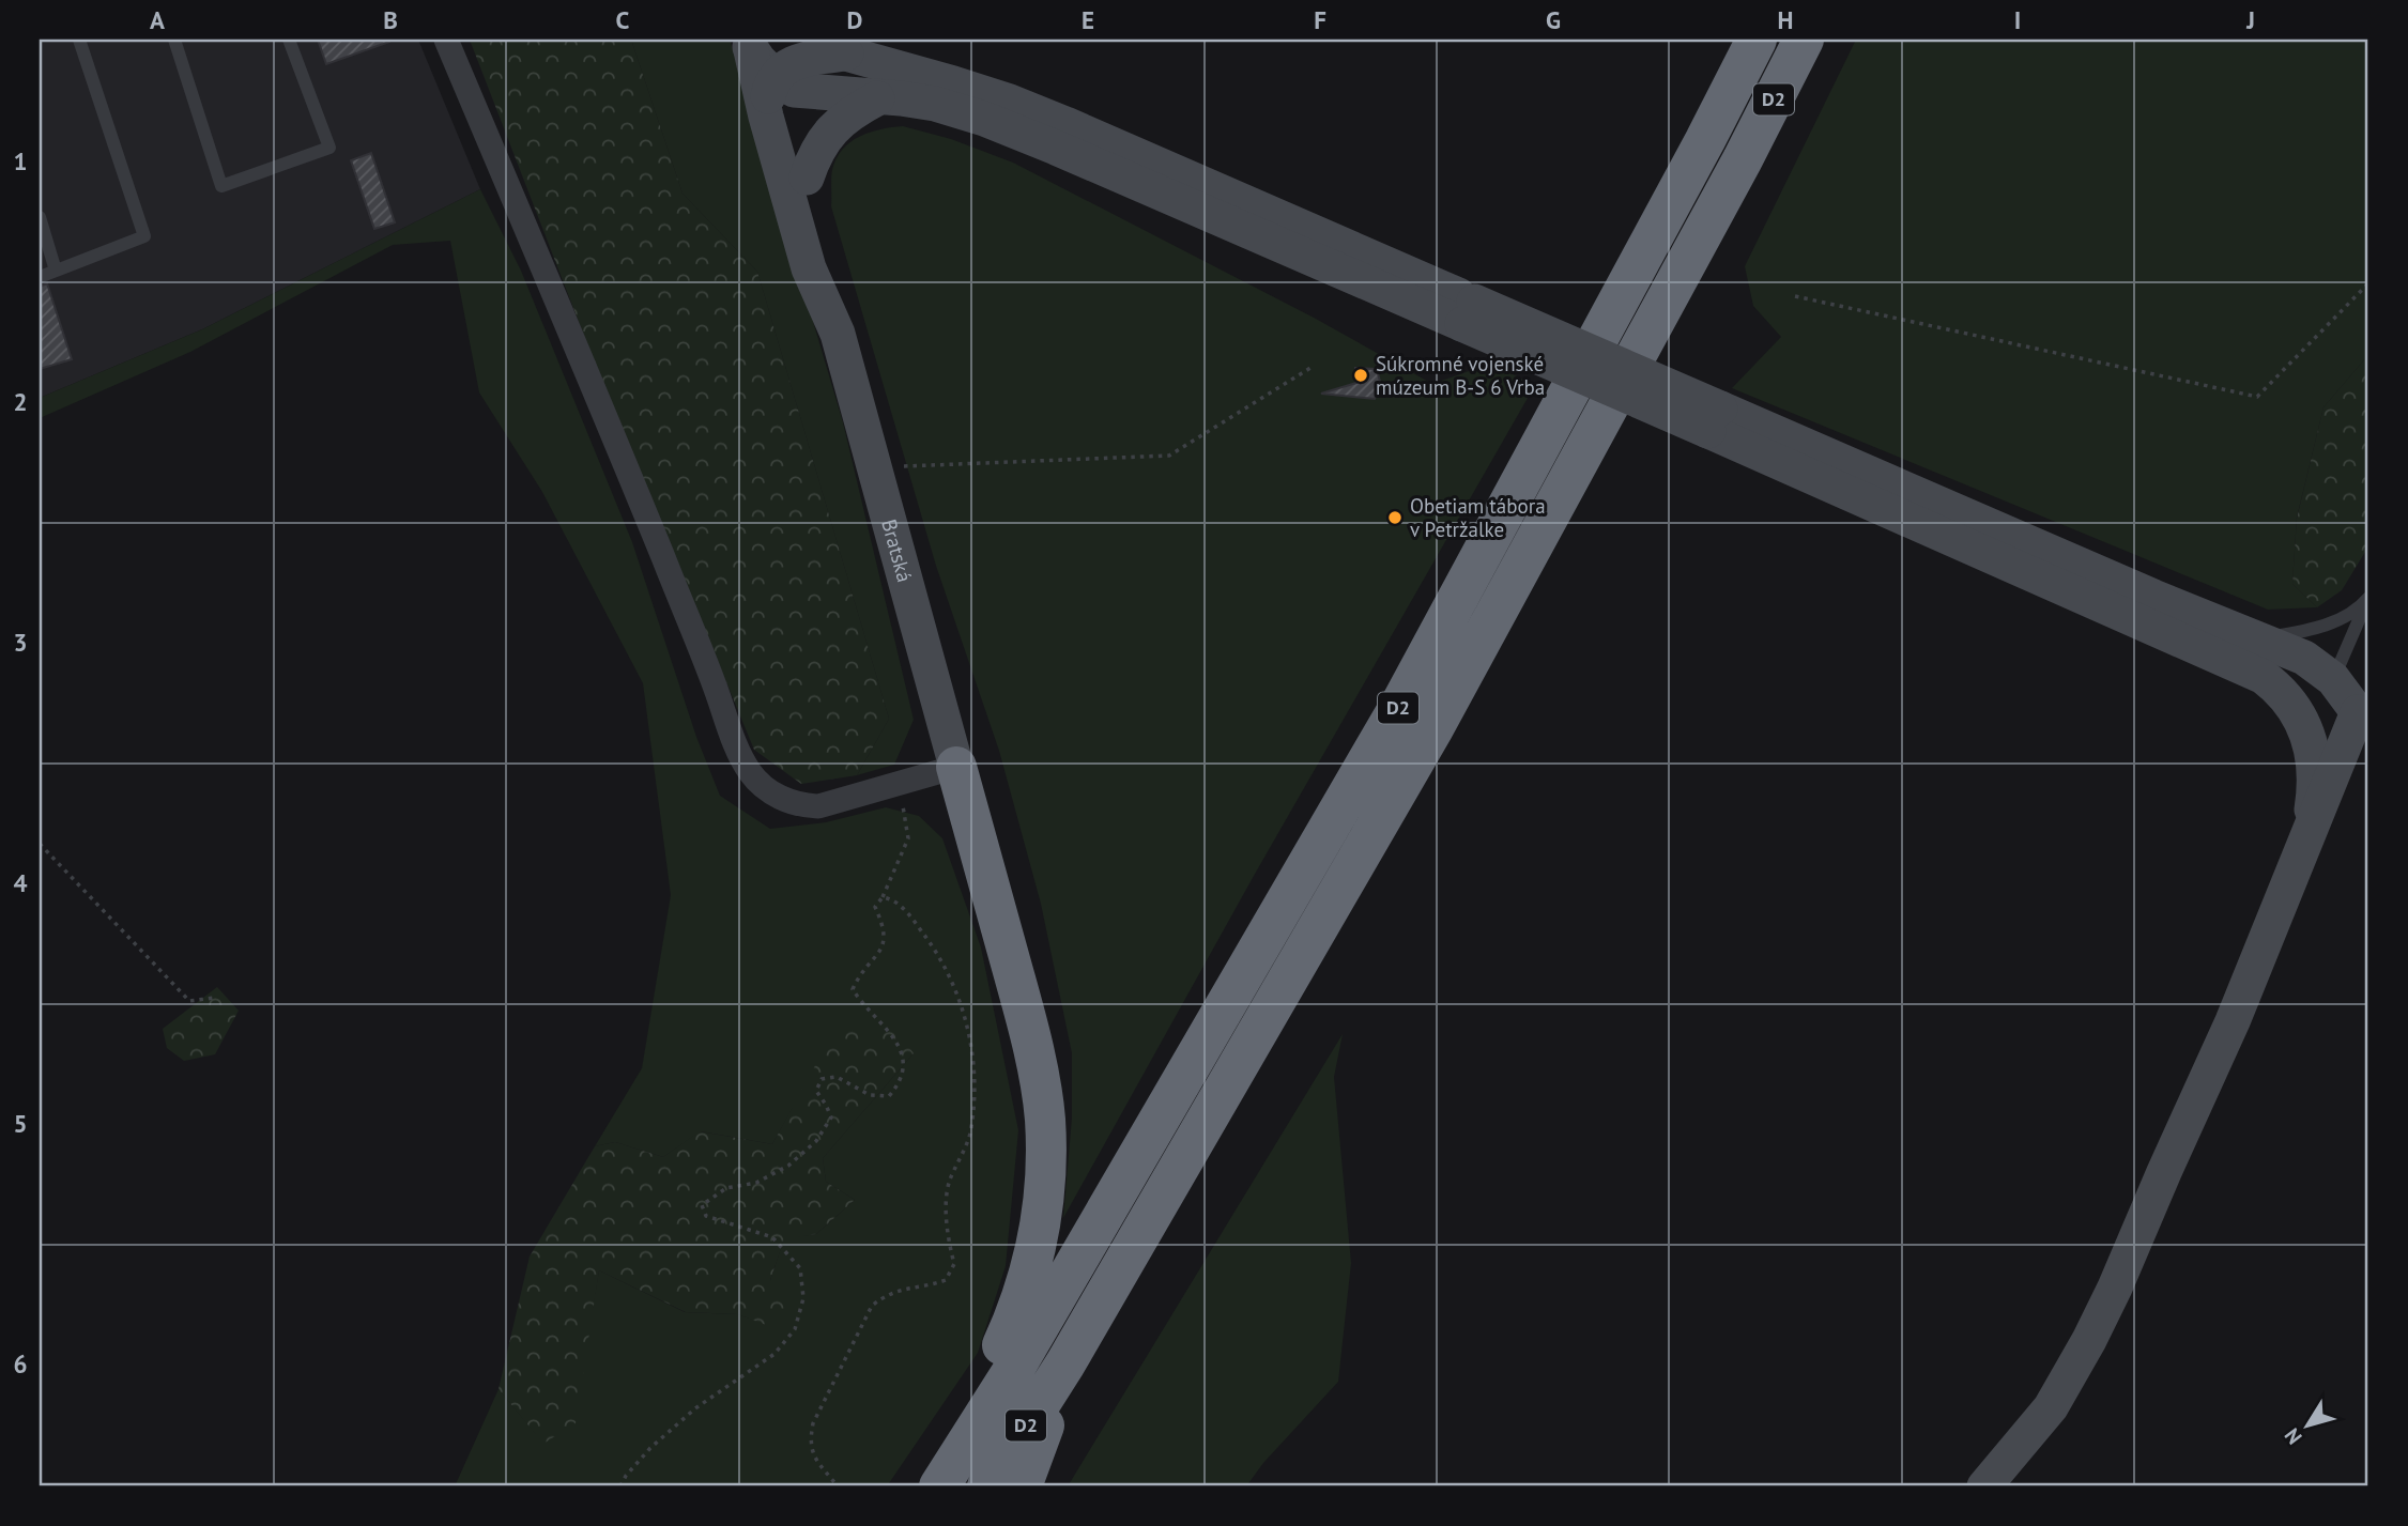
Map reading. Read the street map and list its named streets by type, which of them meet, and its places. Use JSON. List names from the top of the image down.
{
  "streets": {
    "highway": ["D2"],
    "main road": ["Bratská"]
  },
  "places": ["Súkromné vojenské múzeum B-S 6 Vrba", "Obetiam tábora v Petržalke"],
  "north": "bottom left",
  "grid": {
    "columns": [
      "A",
      "B",
      "C",
      "D",
      "E",
      "F",
      "G",
      "H",
      "I",
      "J"
    ],
    "rows": [
      "1",
      "2",
      "3",
      "4",
      "5",
      "6"
    ]
  }
}
